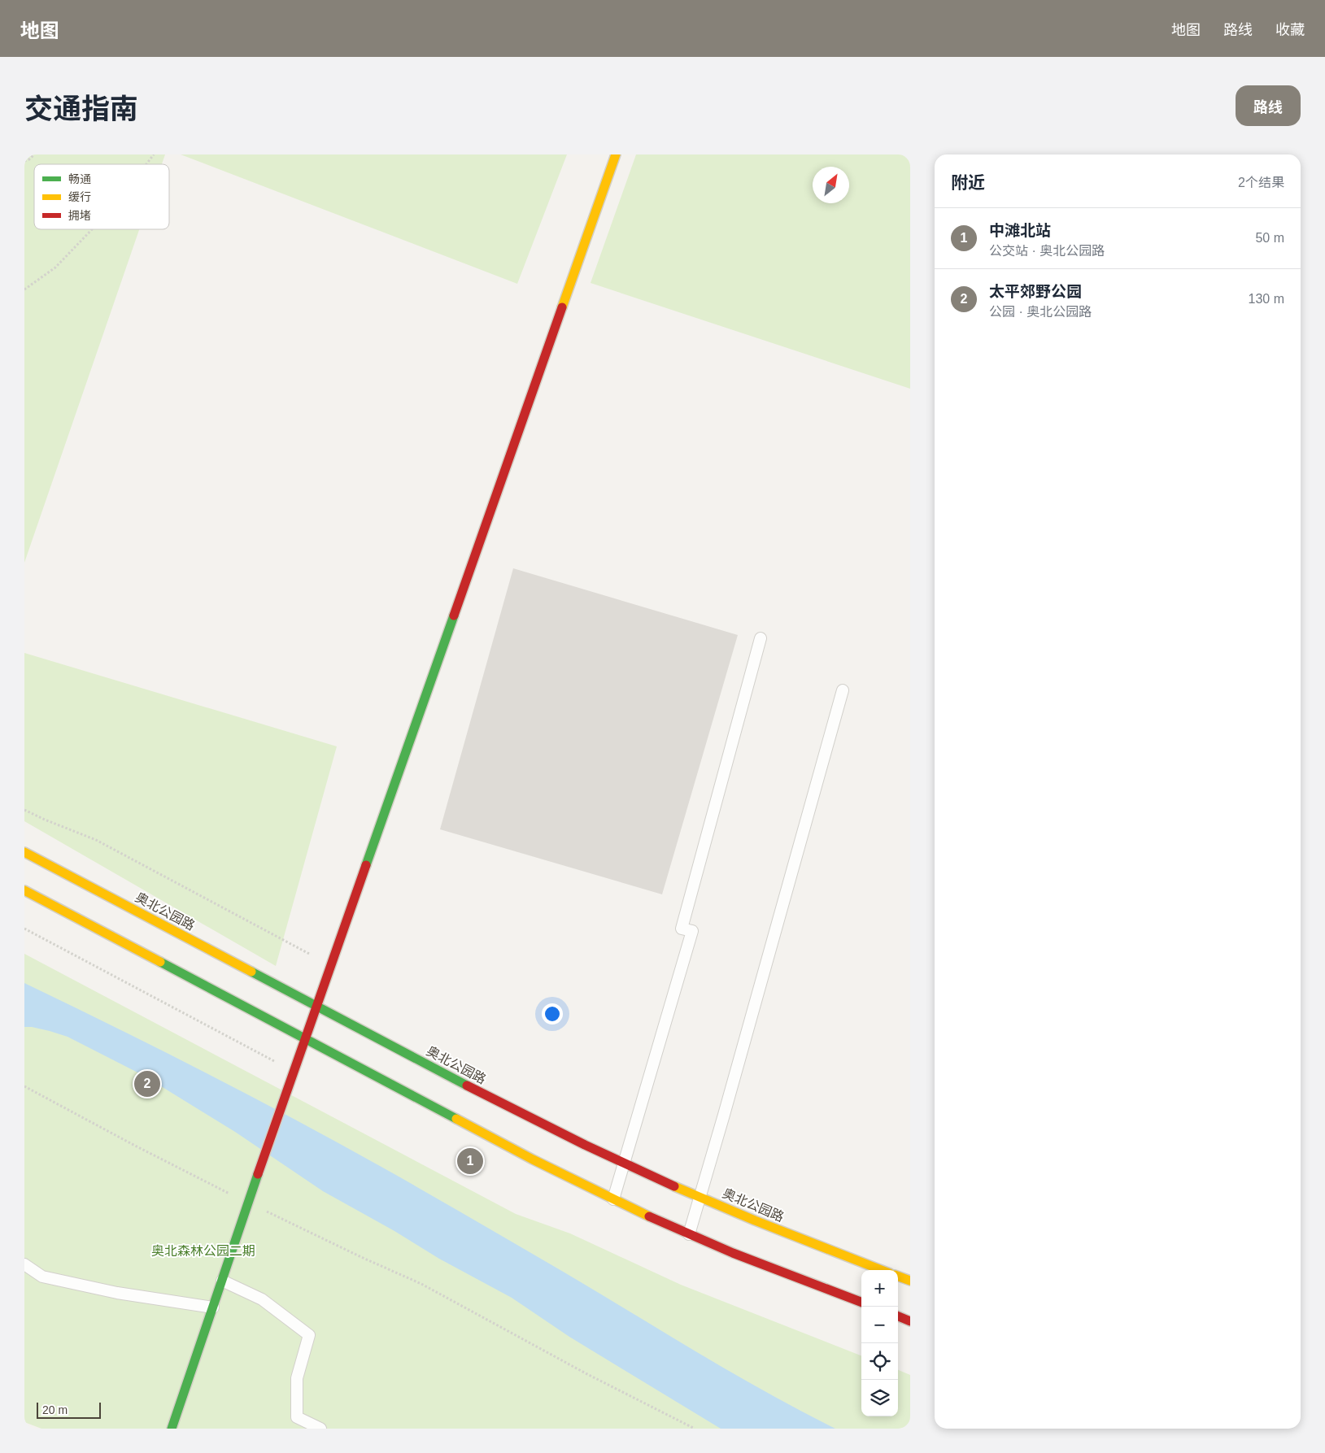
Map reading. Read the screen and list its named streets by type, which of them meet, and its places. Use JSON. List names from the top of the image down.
{
  "streets": {
    "main road": ["奥北公园路"]
  },
  "parks": ["奥北森林公园二期"],
  "legend": ["畅通", "缓行", "拥堵"],
  "scale_bar": "20 m",
  "north": "top right",
  "page": {
    "header": "地图",
    "nav": ["地图", "路线", "收藏"],
    "title": "交通指南",
    "buttons": "路线",
    "heading": ["附近", "2个结果"],
    "list": [
      {
        "mark": "1",
        "name": "中滩北站",
        "note": "公交站 · 奥北公园路",
        "value": "50 m"
      },
      {
        "mark": "2",
        "name": "太平郊野公园",
        "note": "公园 · 奥北公园路",
        "value": "130 m"
      }
    ],
    "pins": ["2", "1"],
    "map_buttons": ["+", "−"],
    "scale": "20 m"
  }
}
